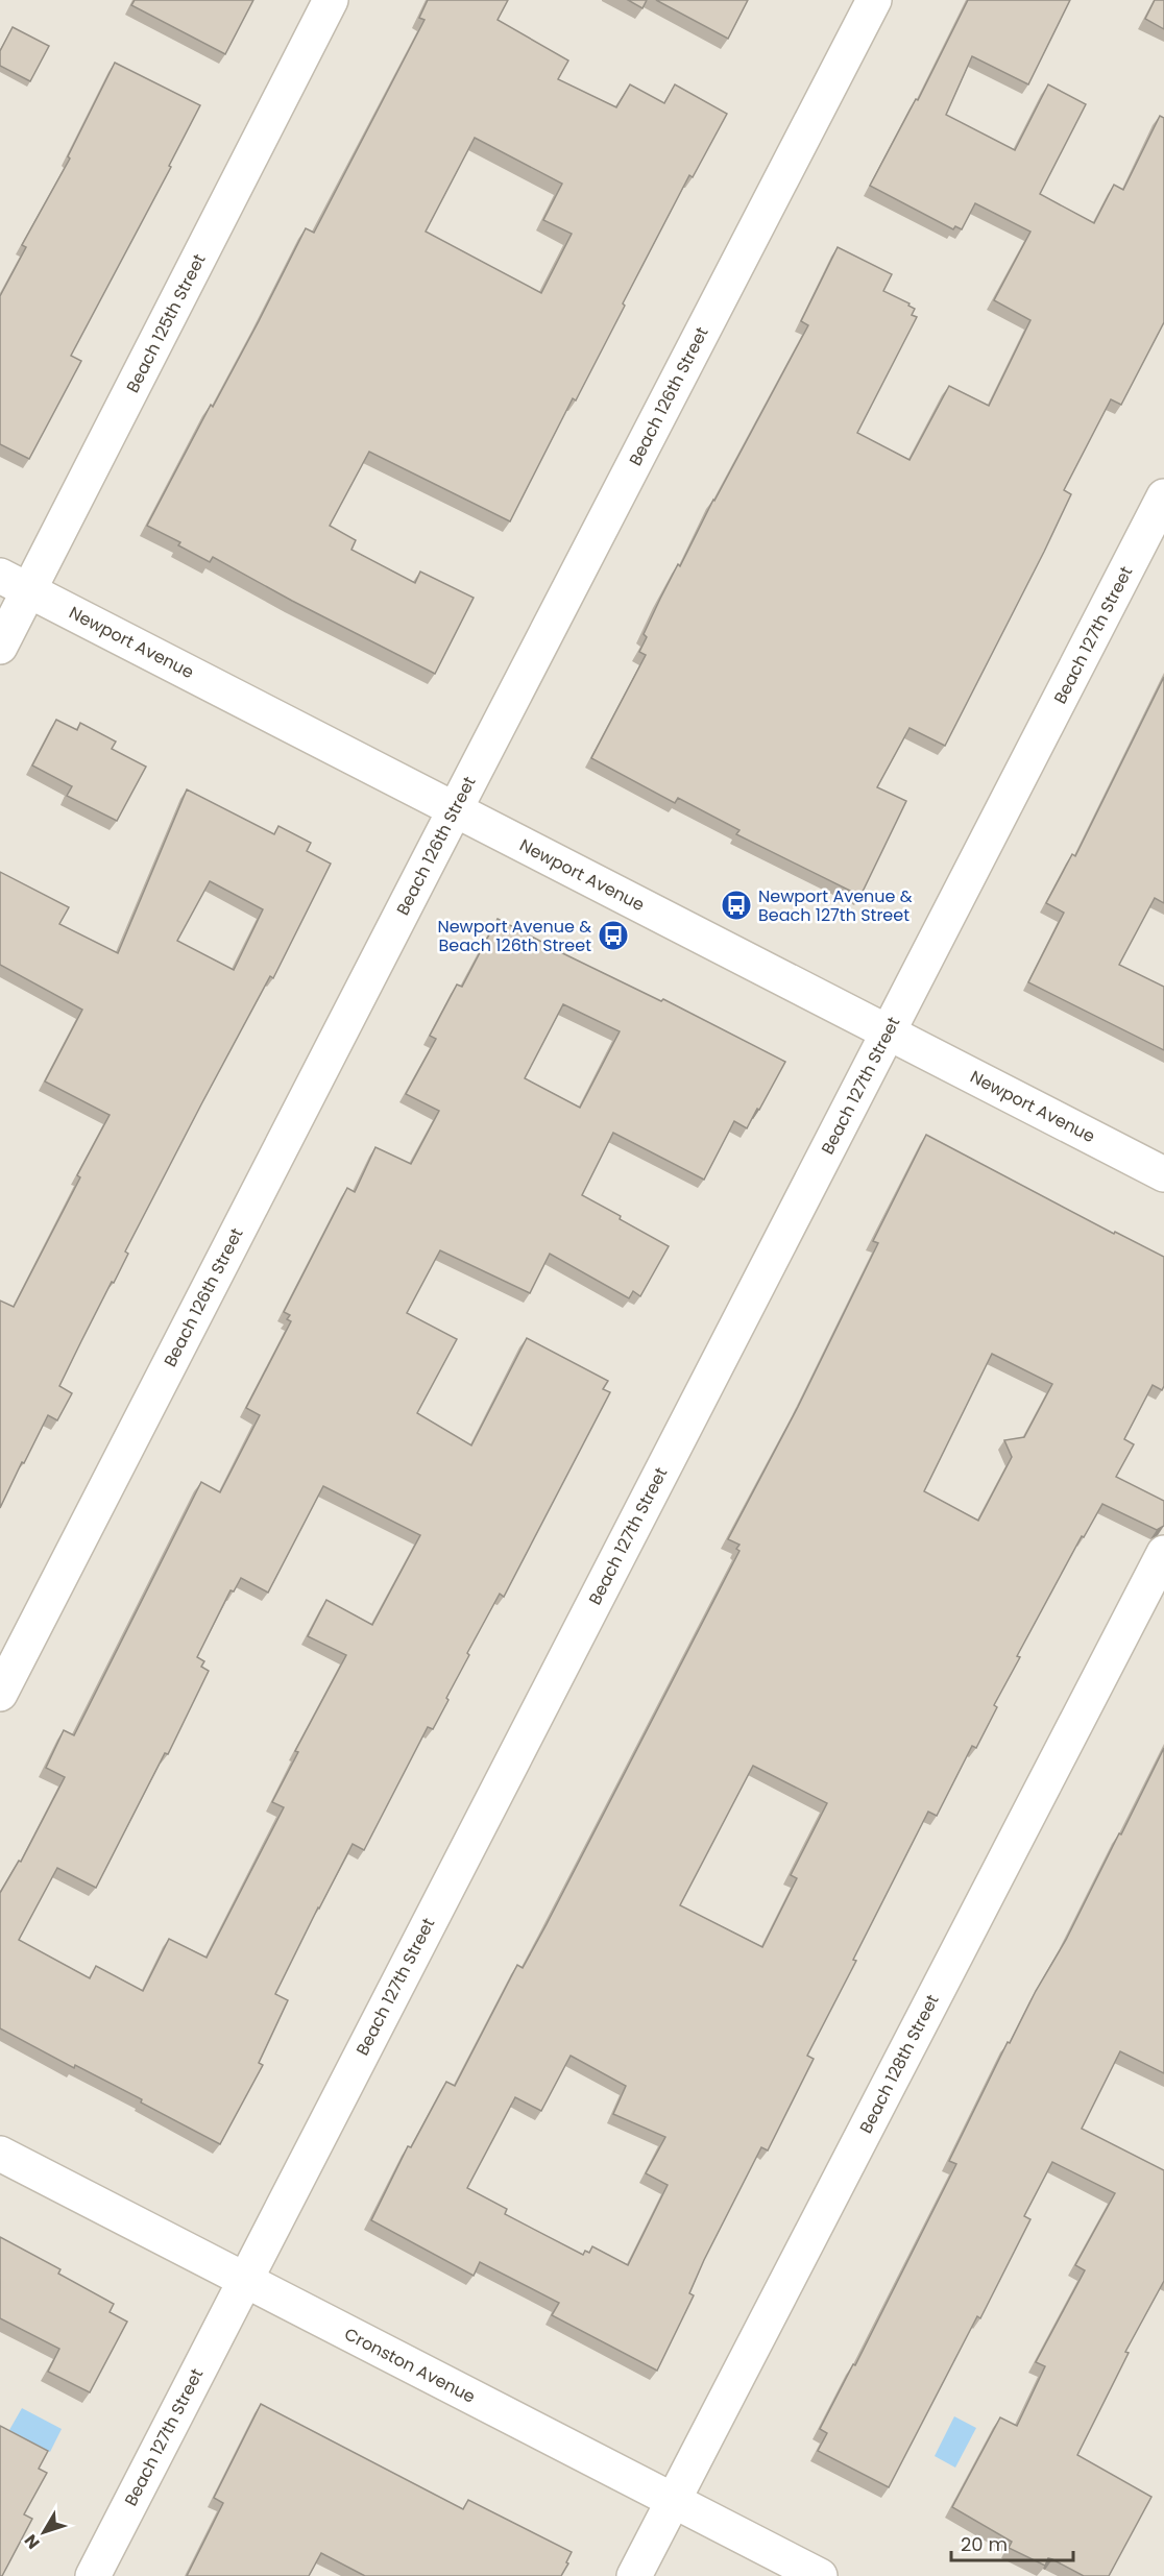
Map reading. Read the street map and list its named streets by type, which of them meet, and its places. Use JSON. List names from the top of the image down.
{
  "streets": {
    "street": [
      "Beach 125th Street",
      "Beach 126th Street",
      "Beach 127th Street",
      "Newport Avenue",
      "Beach 128th Street",
      "Cronston Avenue"
    ]
  },
  "crossings": [
    ["Beach 125th Street", "Newport Avenue"],
    ["Beach 126th Street", "Newport Avenue"],
    ["Beach 127th Street", "Newport Avenue"],
    ["Beach 127th Street", "Cronston Avenue"],
    ["Beach 128th Street", "Cronston Avenue"]
  ],
  "places": {
    "bus stop": ["Newport Avenue & Beach 127th Street", "Newport Avenue & Beach 126th Street"]
  },
  "scale_bar": "20 m",
  "north": "bottom left"
}
